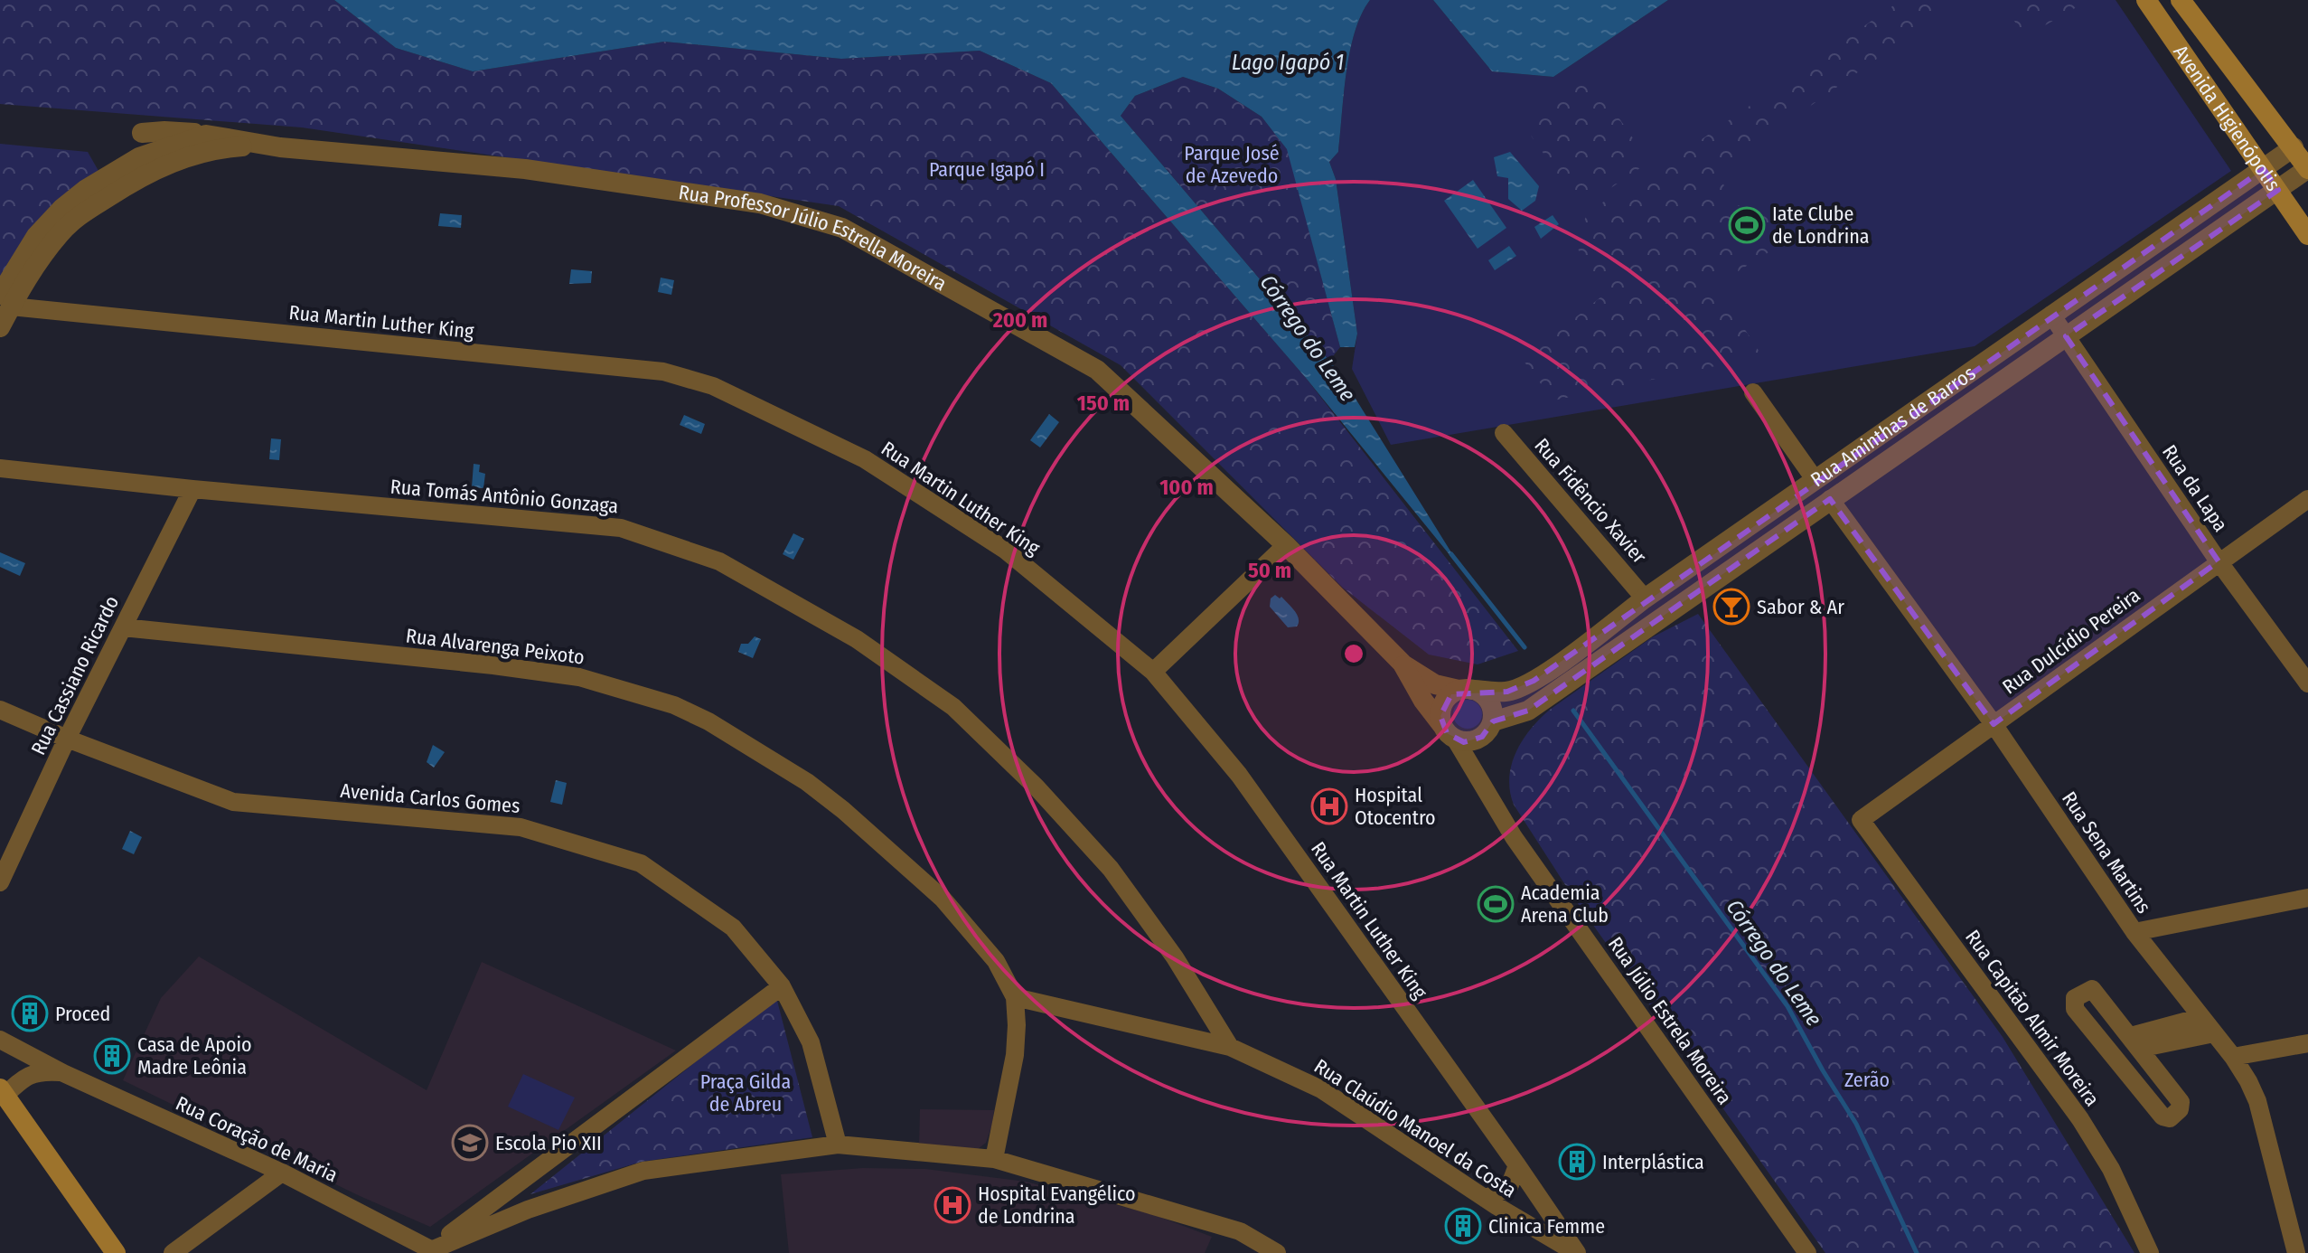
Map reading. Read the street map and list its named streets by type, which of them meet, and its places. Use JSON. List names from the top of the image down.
{
  "streets": {
    "main road": ["Avenida Higienópolis"],
    "street": [
      "Rua Professor Júlio Estrella Moreira",
      "Rua Martin Luther King",
      "Rua Aminthas de Barros",
      "Rua da Lapa",
      "Rua Tomás Antônio Gonzaga",
      "Rua Fidêncio Xavier",
      "Rua Dulcídio Pereira",
      "Rua Alvarenga Peixoto",
      "Rua Cassiano Ricardo",
      "Avenida Carlos Gomes",
      "Rua Sena Martins",
      "Rua Capitão Almir Moreira",
      "Rua Júlio Estrela Moreira",
      "Rua Claúdio Manoel da Costa",
      "Rua Coração de Maria"
    ]
  },
  "crossings": [
    ["Avenida Higienópolis", "Rua Aminthas de Barros"],
    ["Rua Professor Júlio Estrella Moreira", "Rua Martin Luther King"],
    ["Rua Professor Júlio Estrella Moreira", "Rua Aminthas de Barros"],
    ["Rua Professor Júlio Estrella Moreira", "Rua Júlio Estrela Moreira"],
    ["Rua Martin Luther King", "Rua Claúdio Manoel da Costa"],
    ["Rua Aminthas de Barros", "Rua da Lapa"],
    ["Rua Aminthas de Barros", "Rua Fidêncio Xavier"],
    ["Rua Aminthas de Barros", "Rua Sena Martins"],
    ["Rua Aminthas de Barros", "Rua Júlio Estrela Moreira"],
    ["Rua da Lapa", "Rua Dulcídio Pereira"],
    ["Rua Tomás Antônio Gonzaga", "Rua Cassiano Ricardo"],
    ["Rua Tomás Antônio Gonzaga", "Rua Claúdio Manoel da Costa"],
    ["Rua Dulcídio Pereira", "Rua Sena Martins"],
    ["Rua Dulcídio Pereira", "Rua Capitão Almir Moreira"],
    ["Rua Alvarenga Peixoto", "Rua Cassiano Ricardo"],
    ["Rua Alvarenga Peixoto", "Rua Claúdio Manoel da Costa"],
    ["Rua Cassiano Ricardo", "Avenida Carlos Gomes"]
  ],
  "water": ["Lago Igapó 1", "Córrego do Leme"],
  "parks": [
    "Parque José de Azevedo",
    "Parque Igapó I",
    "Zerão",
    "Praça Gilda de Abreu"
  ],
  "places": {
    "sports": ["Iate Clube de Londrina", "Academia Arena Club"],
    "bar": ["Sabor & Ar"],
    "hospital": ["Hospital Otocentro", "Hospital Evangélico de Londrina"],
    "building": [
      "Proced",
      "Casa de Apoio Madre Leônia",
      "Interplástica",
      "Clinica Femme"
    ],
    "school or university": ["Escola Pio XII"]
  },
  "rings": [
    "200 m",
    "150 m",
    "100 m",
    "50 m"
  ]
}
